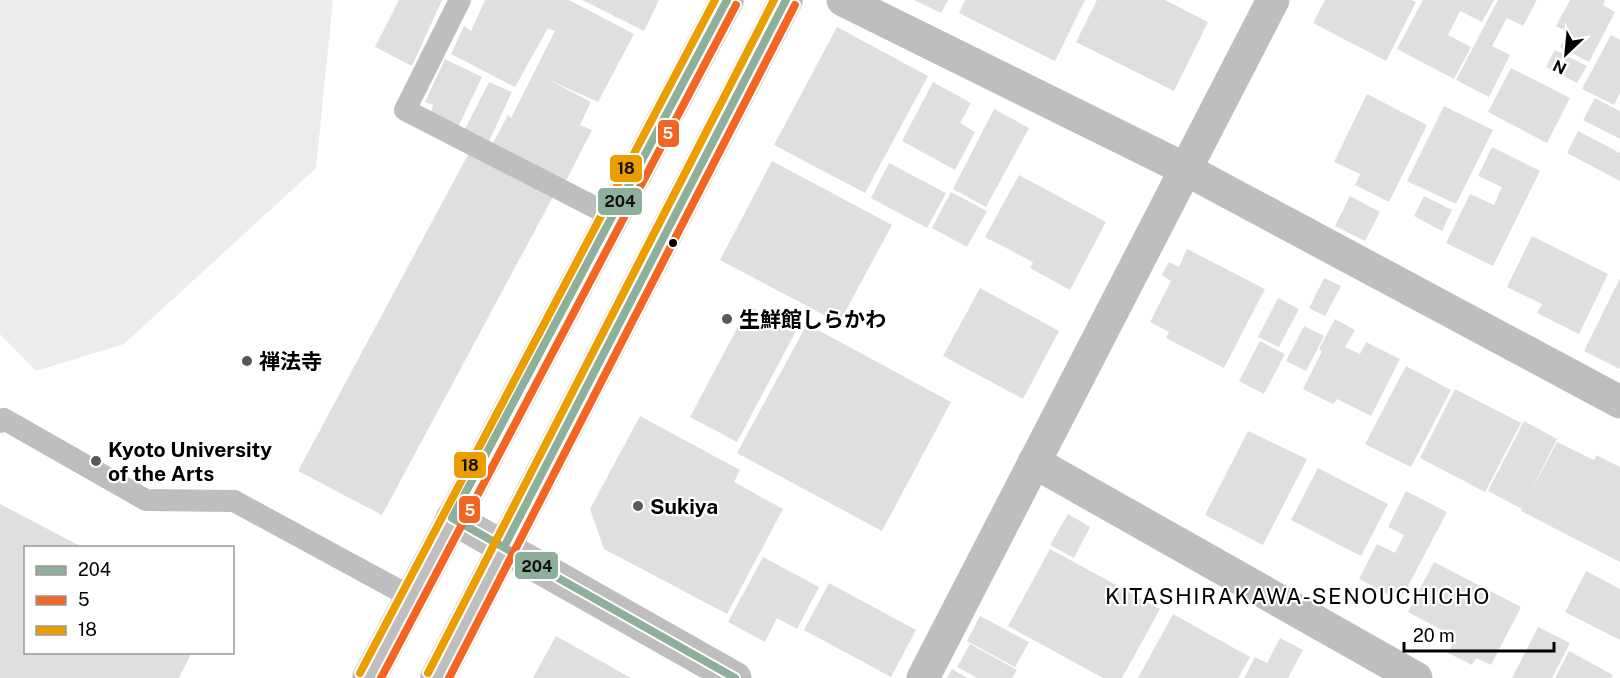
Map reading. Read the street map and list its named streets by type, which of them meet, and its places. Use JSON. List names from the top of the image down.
{
  "districts": ["KITASHIRAKAWA-SENOUCHICHO"],
  "places": [
    "生鮮館しらかわ",
    "禅法寺",
    "Kyoto University of the Arts",
    "Sukiya"
  ],
  "lines": ["transit line 204", "transit line 18", "transit line 5"],
  "legend": ["204", "5", "18"],
  "scale_bar": "20 m",
  "north": "bottom left"
}
